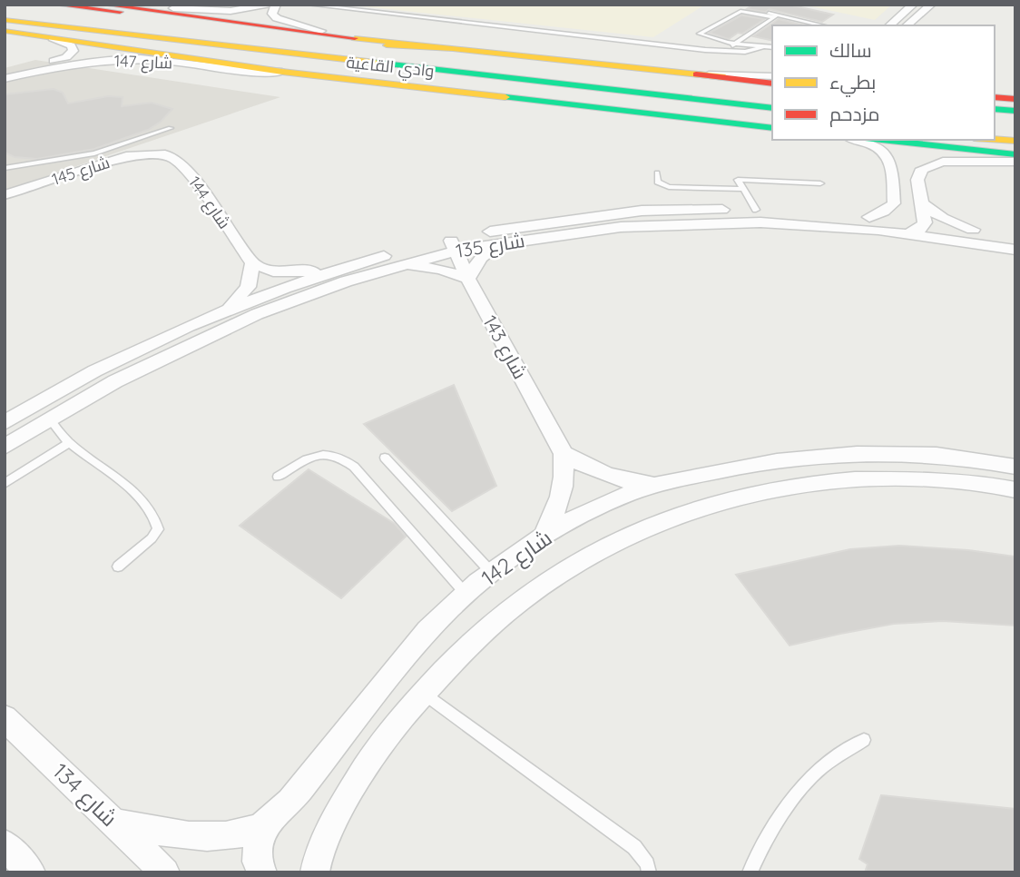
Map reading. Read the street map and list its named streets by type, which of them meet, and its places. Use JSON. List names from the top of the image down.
{
  "streets": {
    "main road": ["وادي القاعية"],
    "street": [
      "شارع 147",
      "شارع 145",
      "شارع 144",
      "شارع 135",
      "شارع 143",
      "شارع 142",
      "شارع 134"
    ]
  },
  "crossings": [
    ["شارع 147", "وادي القاعية"],
    ["شارع 145", "شارع 144"],
    ["شارع 135", "شارع 143"],
    ["شارع 143", "شارع 142"]
  ],
  "legend": ["سالك", "بطيء", "مزدحم"]
}
